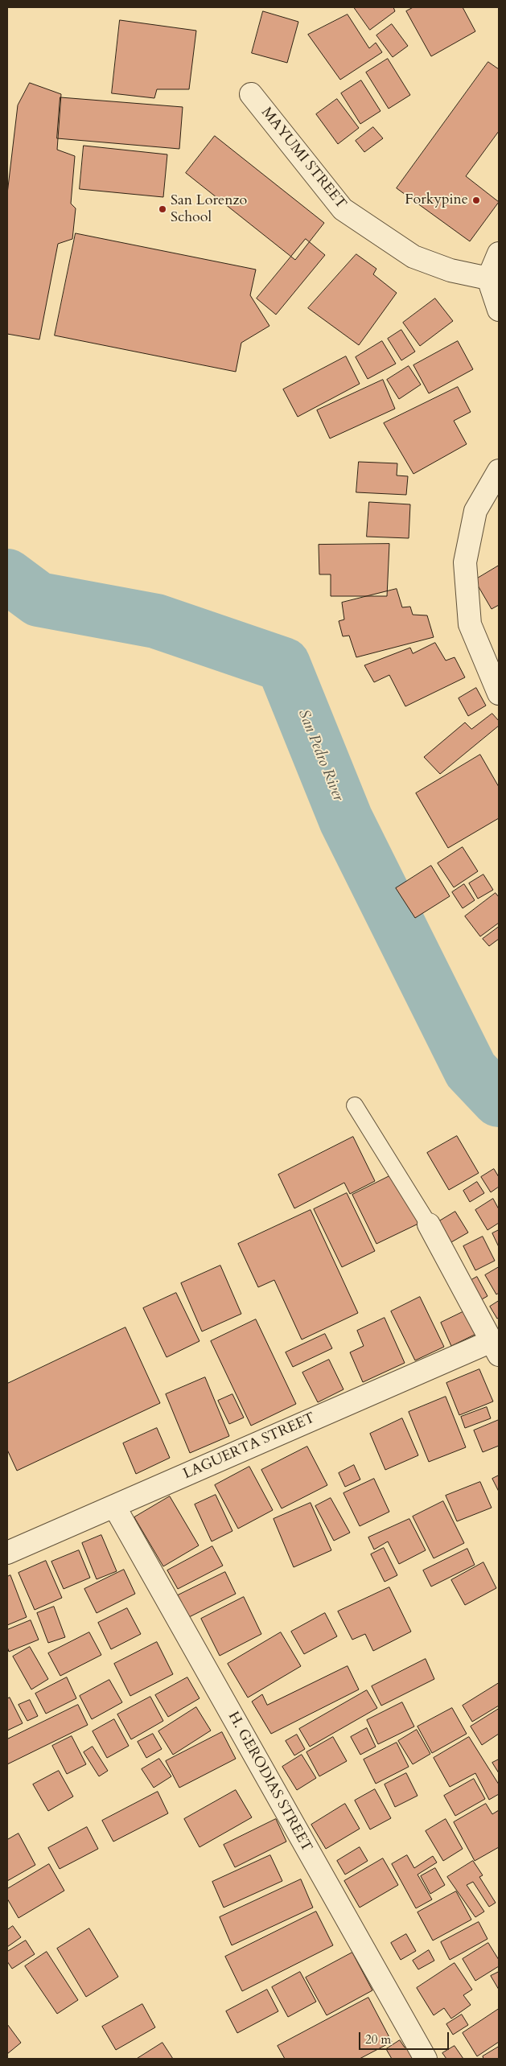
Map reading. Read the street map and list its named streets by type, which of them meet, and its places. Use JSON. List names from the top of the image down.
{
  "streets": {
    "street": ["MAYUMI STREET", "LAGUERTA STREET", "H. GERODIAS STREET"]
  },
  "crossings": [
    ["LAGUERTA STREET", "H. GERODIAS STREET"]
  ],
  "water": ["San Pedro River"],
  "places": ["Forkypine", "San Lorenzo School"],
  "scale_bar": "20 m"
}
